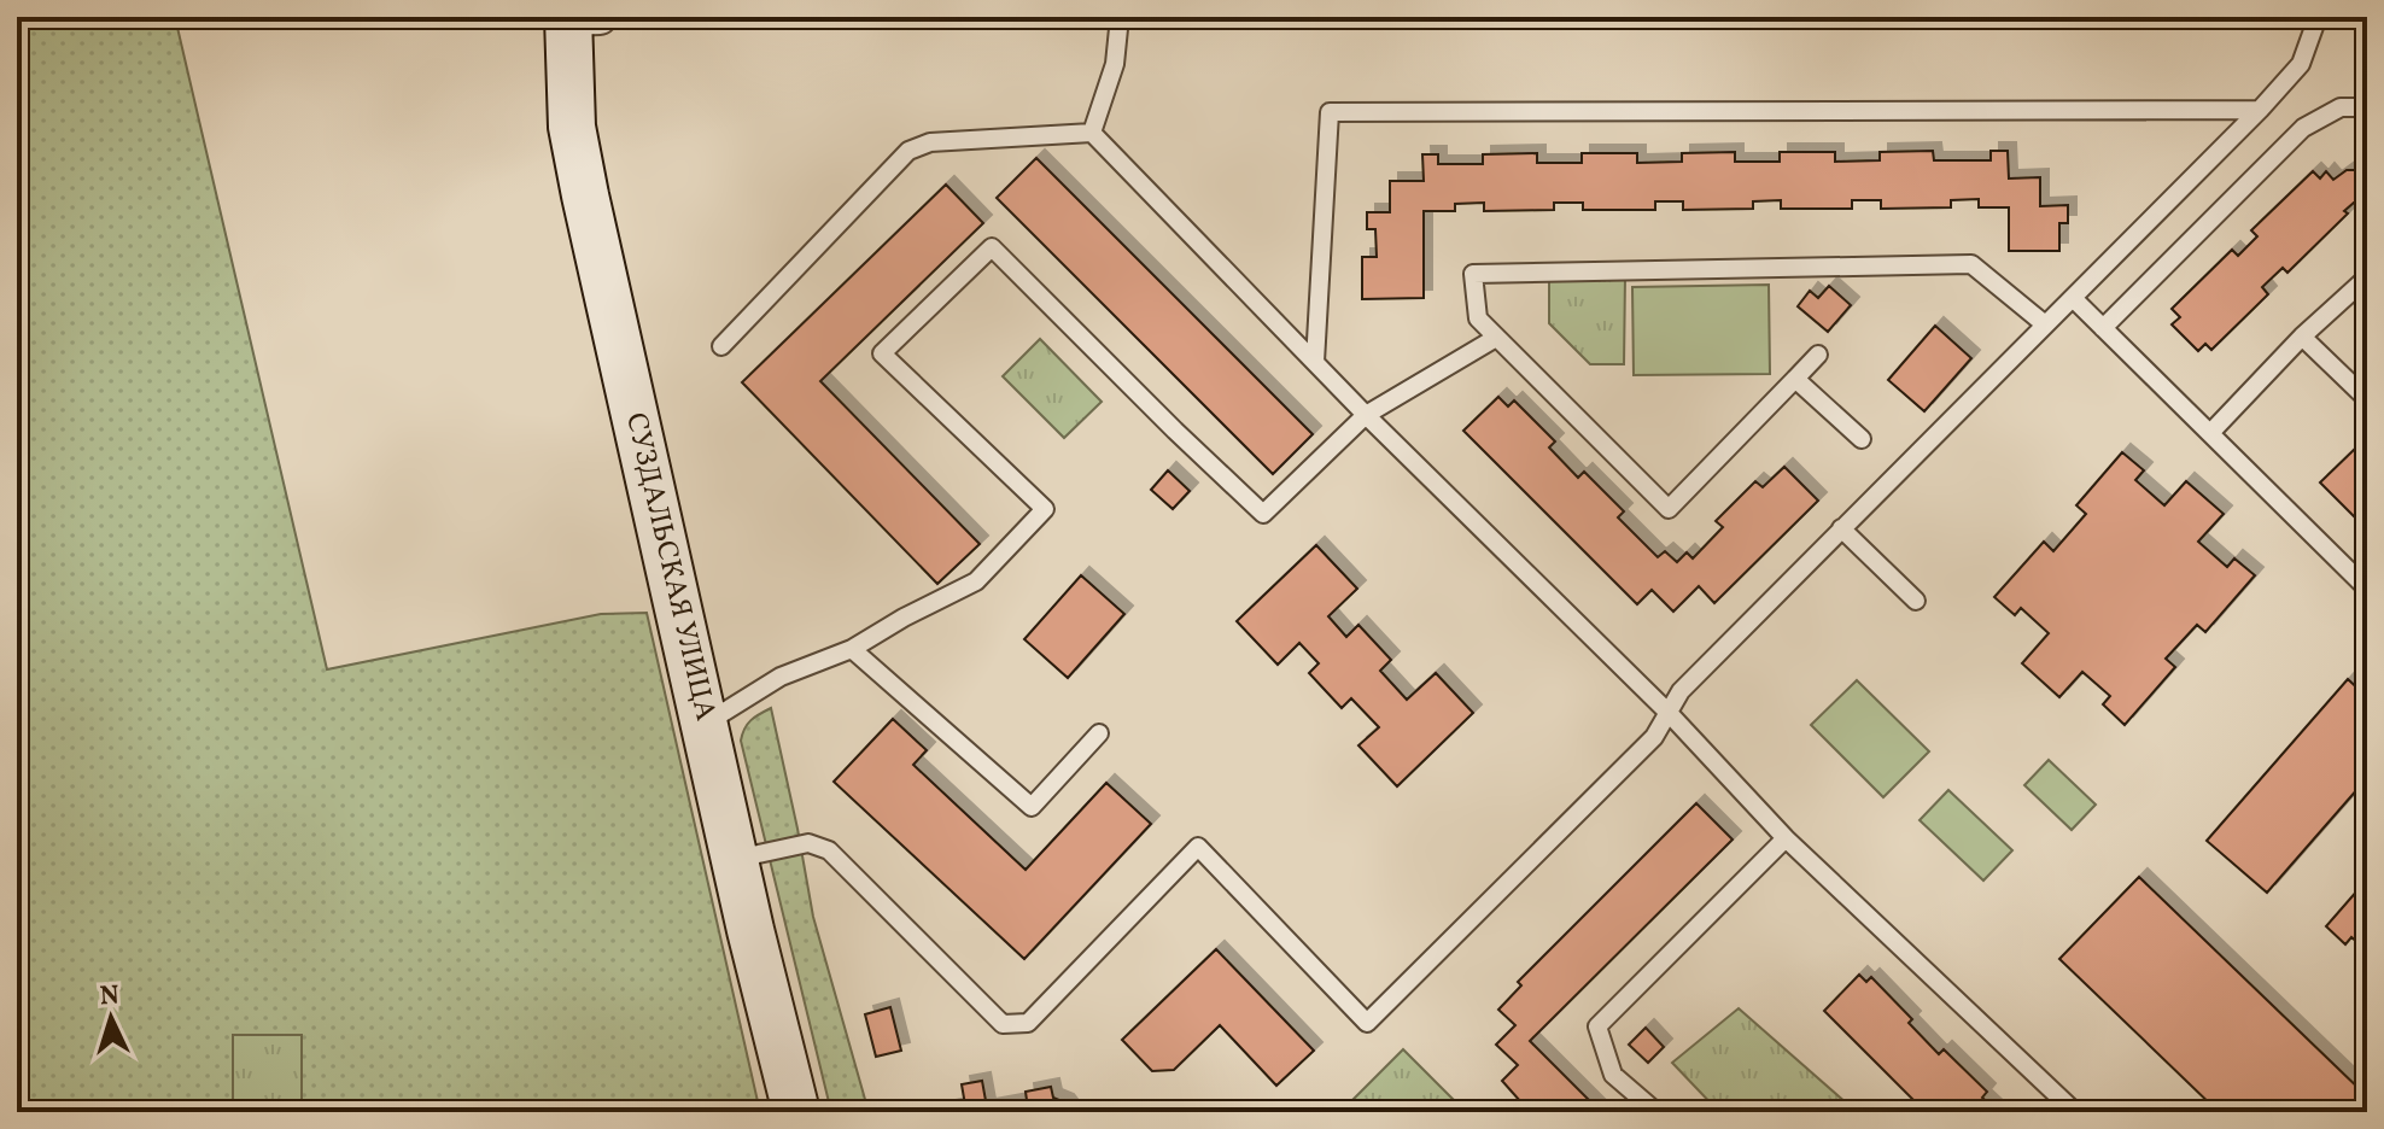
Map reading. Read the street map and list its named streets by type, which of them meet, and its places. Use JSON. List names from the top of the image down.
{
  "streets": {
    "street": ["СУЗДАЛЬСКАЯ УЛИЦА"]
  },
  "north": "top"
}
